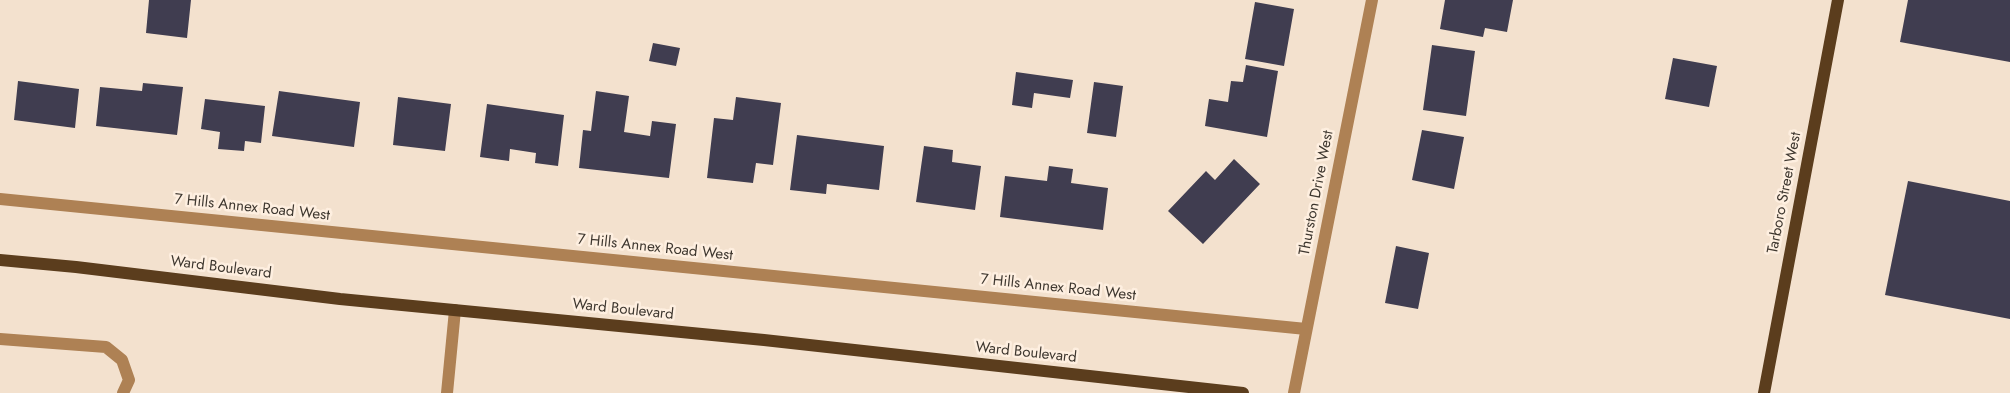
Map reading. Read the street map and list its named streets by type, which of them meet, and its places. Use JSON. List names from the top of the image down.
{
  "streets": {
    "main road": ["Tarboro Street West", "Ward Boulevard"],
    "street": ["Thurston Drive West", "7 Hills Annex Road West"]
  },
  "crossings": [
    ["Thurston Drive West", "7 Hills Annex Road West"]
  ]
}
